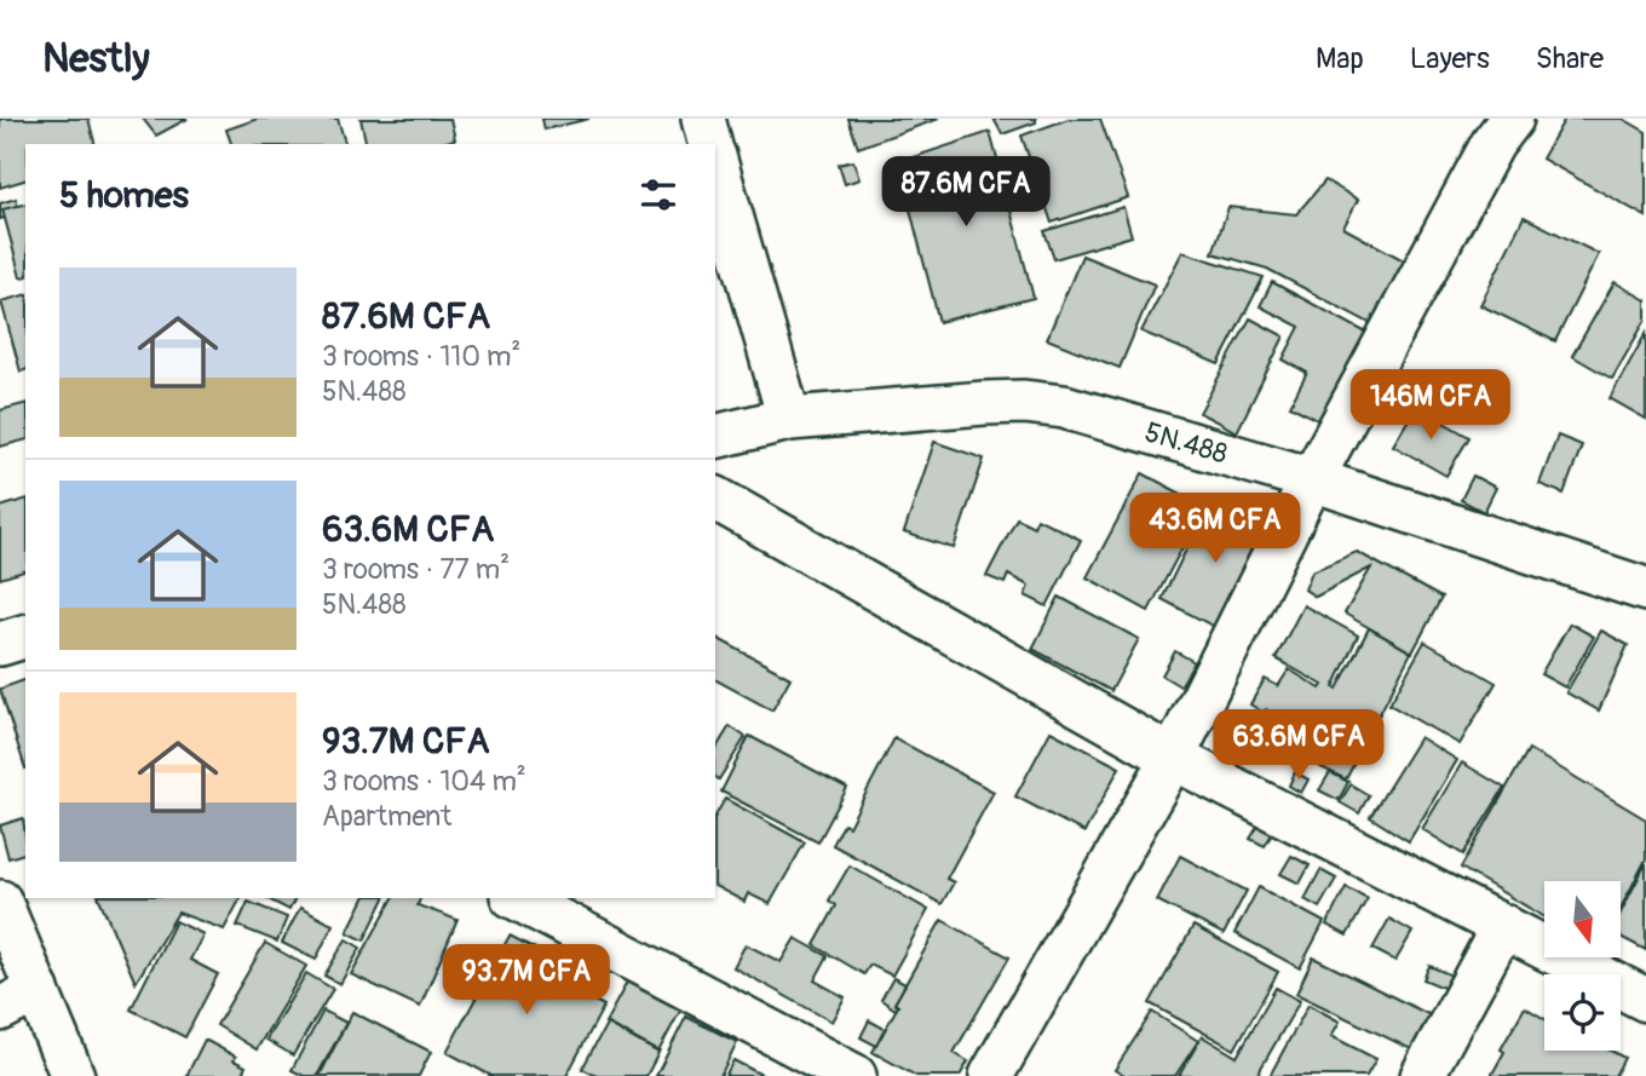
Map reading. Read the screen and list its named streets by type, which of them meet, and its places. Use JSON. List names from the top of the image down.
{
  "streets": {
    "street": ["5N.488"]
  },
  "north": "bottom",
  "page": {
    "header": "Nestly",
    "nav": ["Map", "Layers", "Share"],
    "heading": "5 homes",
    "price": [
      "87.6M CFA",
      "146M CFA",
      "43.6M CFA",
      "63.6M CFA",
      "93.7M CFA"
    ],
    "list": [
      {
        "name": "87.6M CFA",
        "note": "3 rooms · 110 m² · 5N.488"
      },
      {
        "name": "63.6M CFA",
        "note": "3 rooms · 77 m² · 5N.488"
      },
      {
        "name": "93.7M CFA",
        "note": "3 rooms · 104 m² · Apartment"
      }
    ]
  }
}
